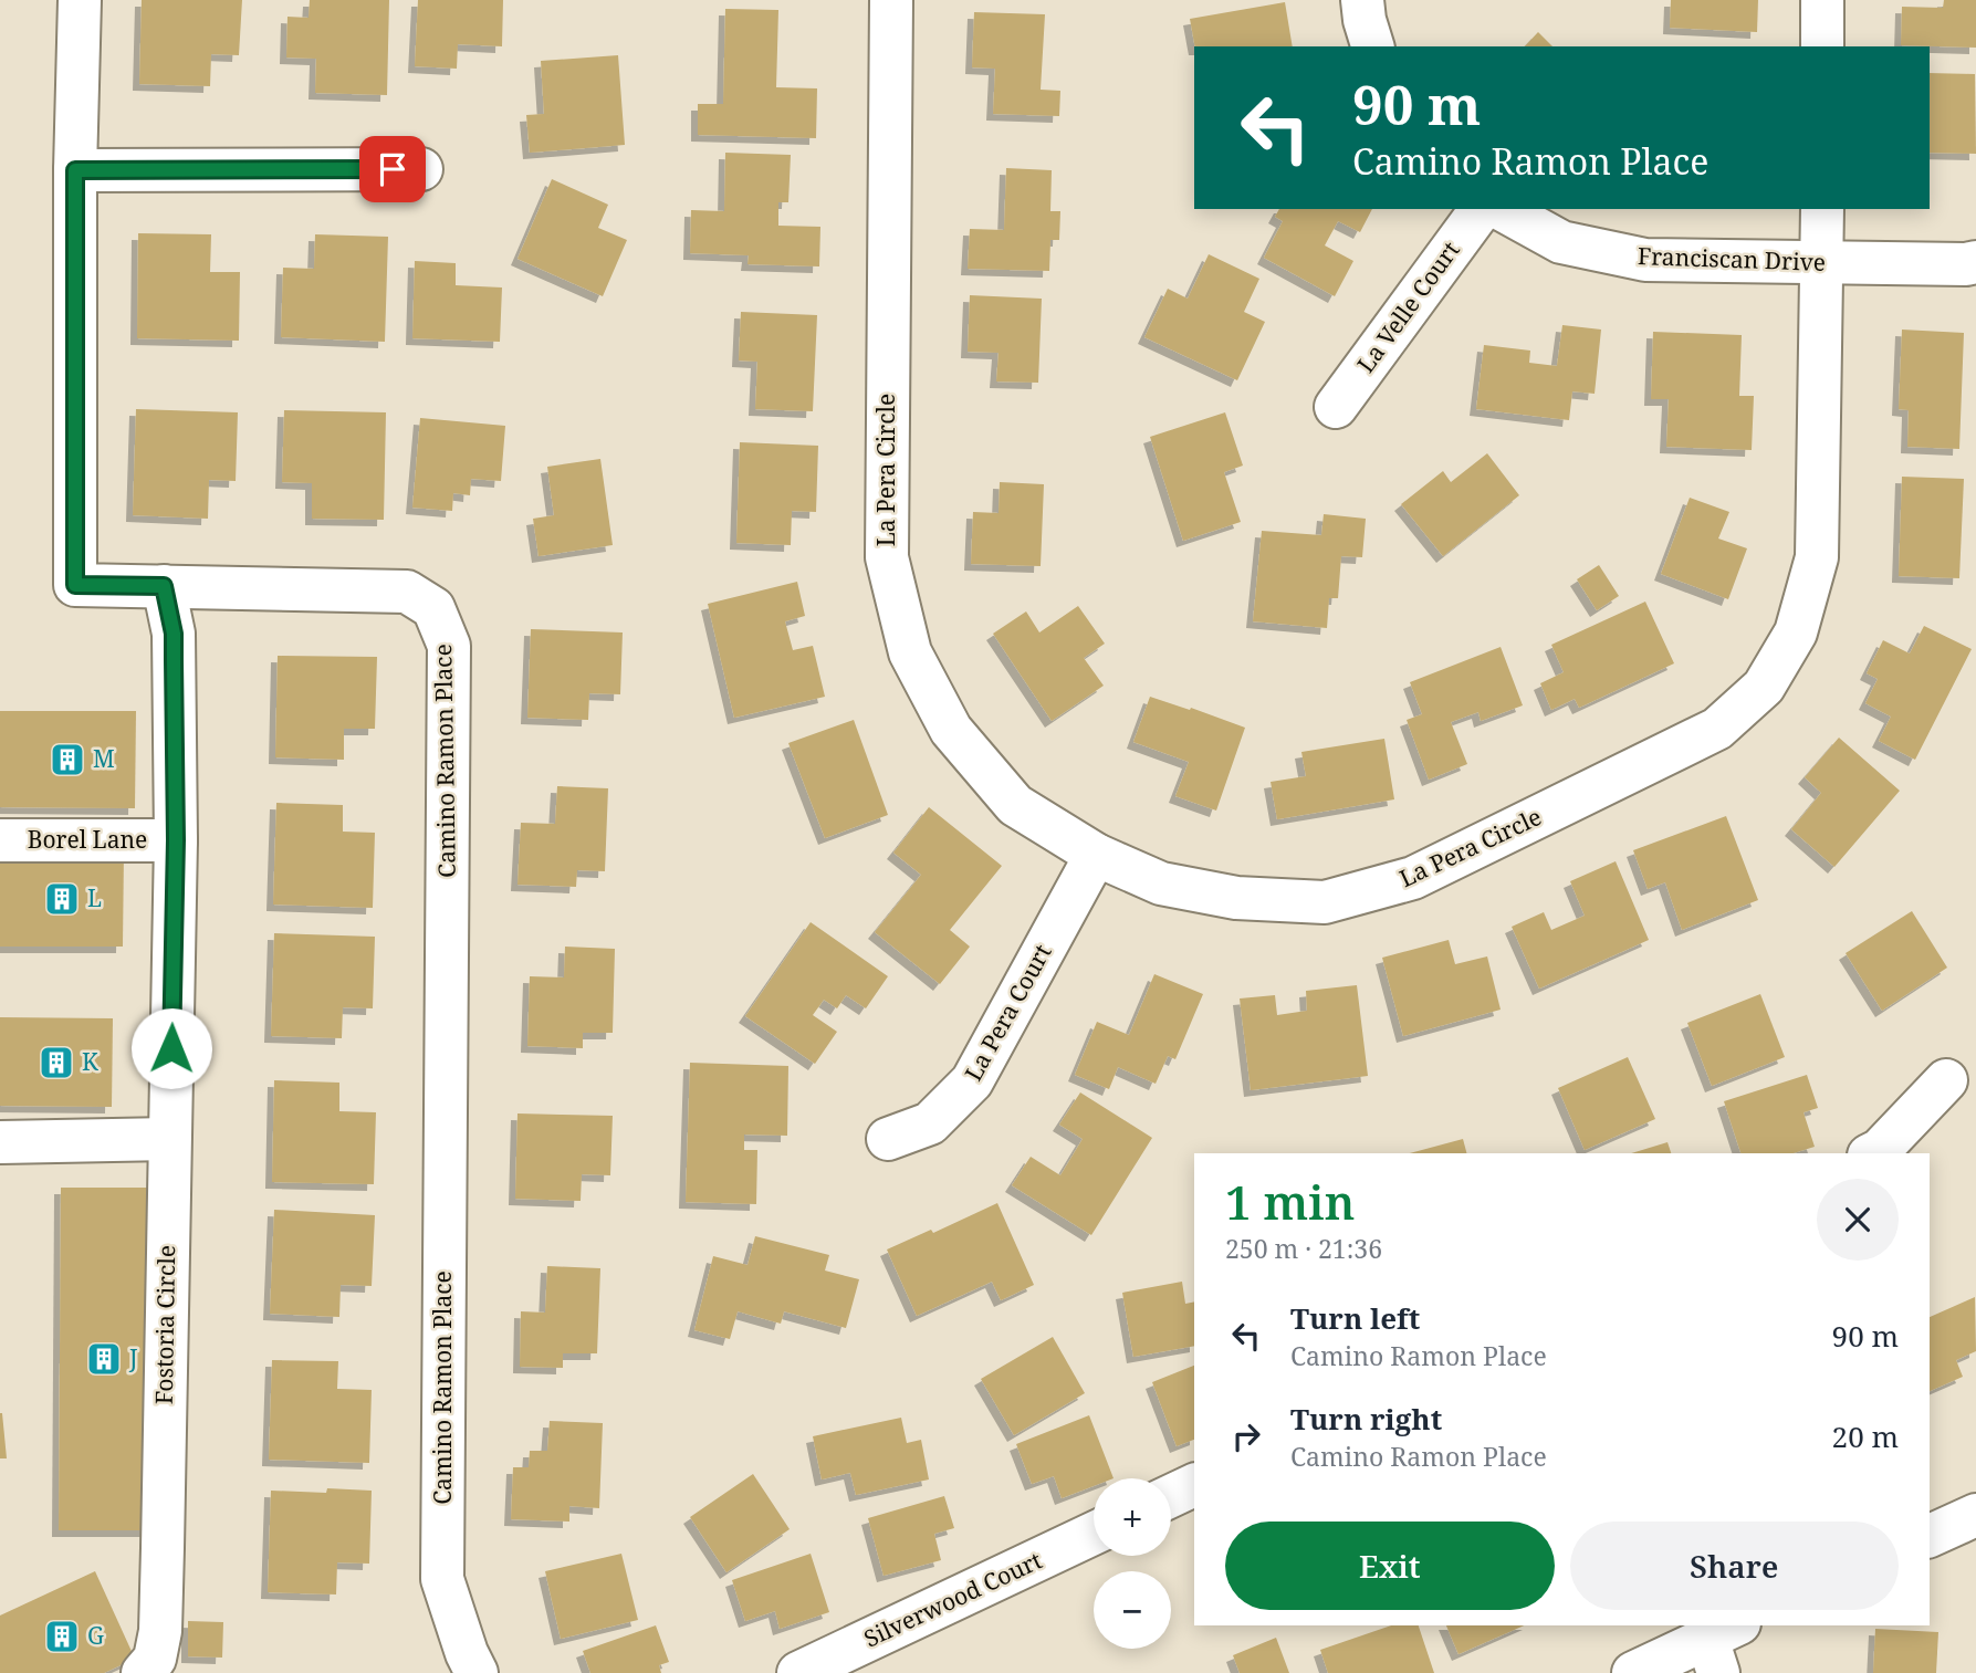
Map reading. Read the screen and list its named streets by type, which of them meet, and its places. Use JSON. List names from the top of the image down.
{
  "streets": {
    "street": [
      "Franciscan Drive",
      "La Velle Court",
      "La Pera Circle",
      "Camino Ramon Place",
      "Borel Lane",
      "La Pera Court",
      "Fostoria Circle",
      "Silverwood Court"
    ]
  },
  "crossings": [
    ["Franciscan Drive", "La Pera Circle"],
    ["La Pera Circle", "La Pera Court"],
    ["Camino Ramon Place", "Borel Lane"],
    ["Borel Lane", "Fostoria Circle"]
  ],
  "places": {
    "building": [
      "M",
      "L",
      "K",
      "J",
      "G"
    ]
  },
  "page": {
    "turn": ["90 m", "Camino Ramon Place"],
    "heading": ["1 min", "250 m · 21:36"],
    "list": [
      {
        "name": "Turn left",
        "note": "Camino Ramon Place",
        "value": "90 m"
      },
      {
        "name": "Turn right",
        "note": "Camino Ramon Place",
        "value": "20 m"
      }
    ],
    "map_buttons": ["+", "−"],
    "buttons": ["Exit", "Share"]
  }
}
